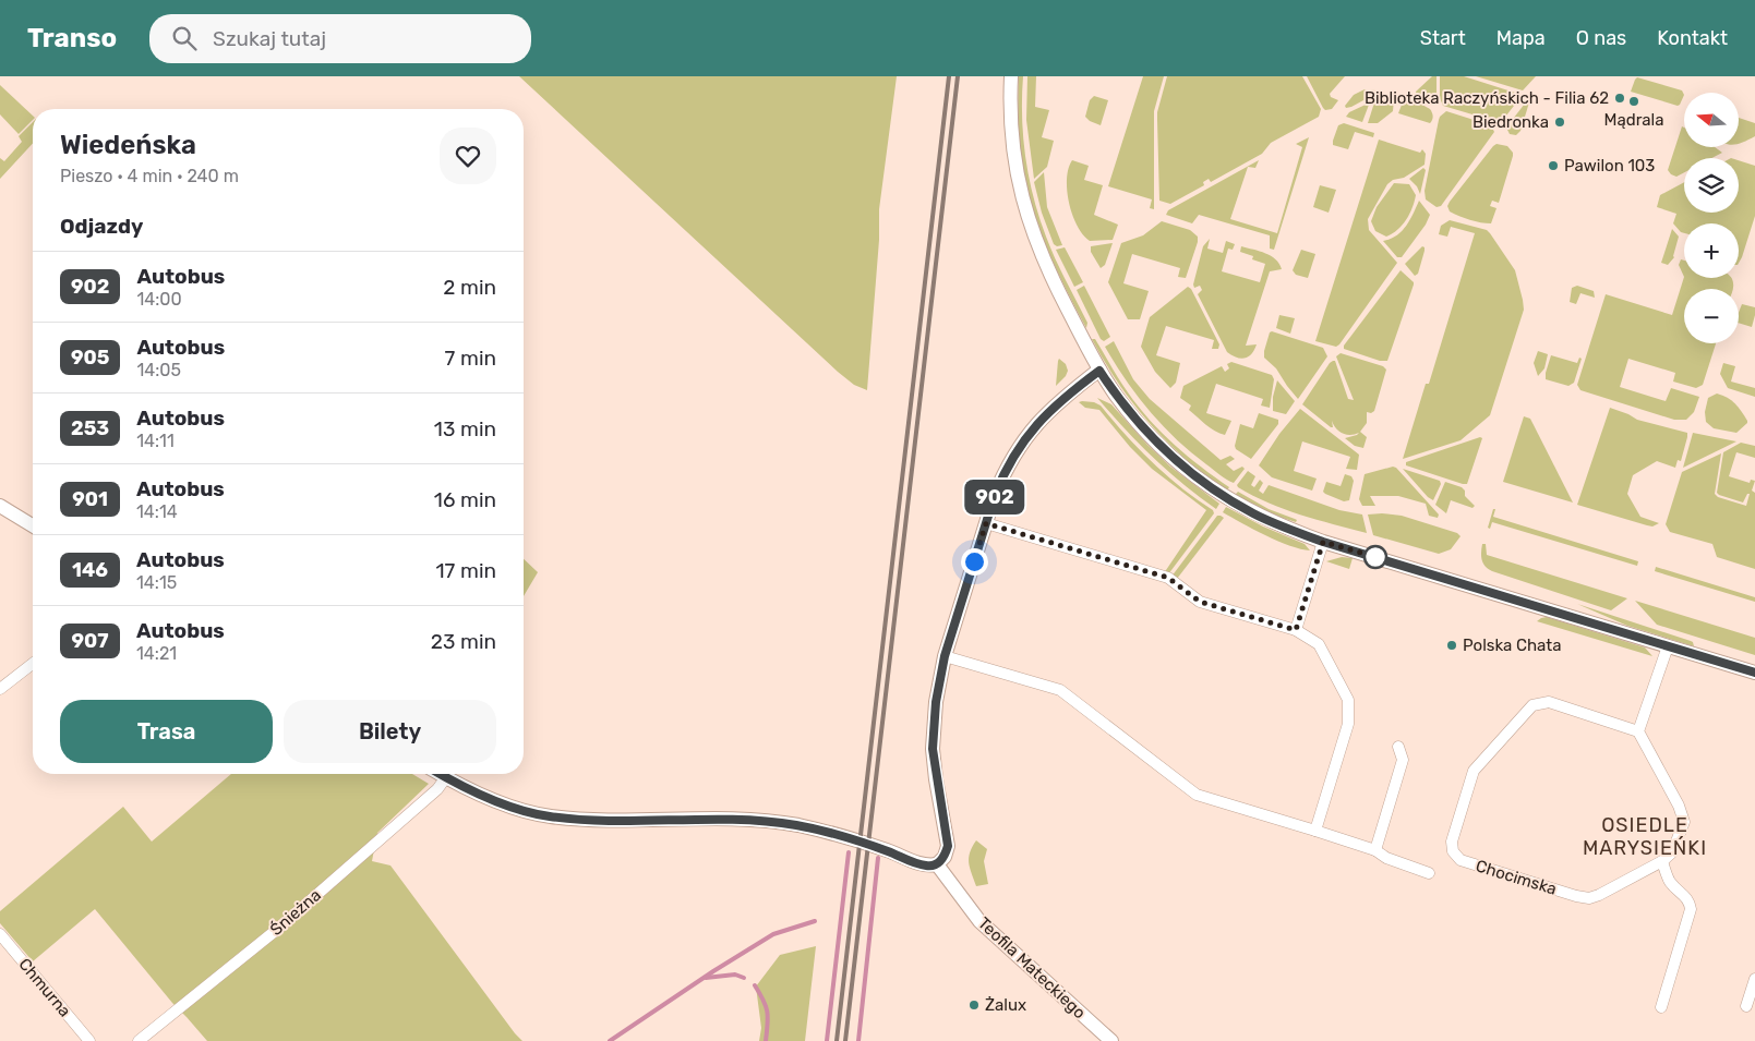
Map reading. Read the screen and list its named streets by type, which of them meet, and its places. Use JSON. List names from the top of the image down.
{
  "streets": {
    "street": [
      "Chocimska",
      "Śnieżna",
      "Teofila Mateckiego",
      "Chmurna"
    ]
  },
  "districts": ["OSIEDLE MARYSIEŃKI"],
  "places": [
    "Biblioteka Raczyńskich - Filia 62",
    "Mądrala",
    "Biedronka",
    "Pawilon 103",
    "Polska Chata",
    "Żalux"
  ],
  "lines": ["bus line 902"],
  "north": "left",
  "page": {
    "header": "Transo",
    "search": "Szukaj tutaj",
    "nav": [
      "Start",
      "Mapa",
      "O nas",
      "Kontakt"
    ],
    "on_map": "902",
    "map_buttons": ["+", "−"],
    "heading": [
      ["Wiedeńska", "Pieszo · 4 min · 240 m"],
      "Odjazdy"
    ],
    "list": [
      {
        "mark": "902",
        "name": "Autobus",
        "note": "14:00",
        "value": "2 min"
      },
      {
        "mark": "905",
        "name": "Autobus",
        "note": "14:05",
        "value": "7 min"
      },
      {
        "mark": "253",
        "name": "Autobus",
        "note": "14:11",
        "value": "13 min"
      },
      {
        "mark": "901",
        "name": "Autobus",
        "note": "14:14",
        "value": "16 min"
      },
      {
        "mark": "146",
        "name": "Autobus",
        "note": "14:15",
        "value": "17 min"
      },
      {
        "mark": "907",
        "name": "Autobus",
        "note": "14:21",
        "value": "23 min"
      }
    ],
    "buttons": ["Trasa", "Bilety"]
  }
}
